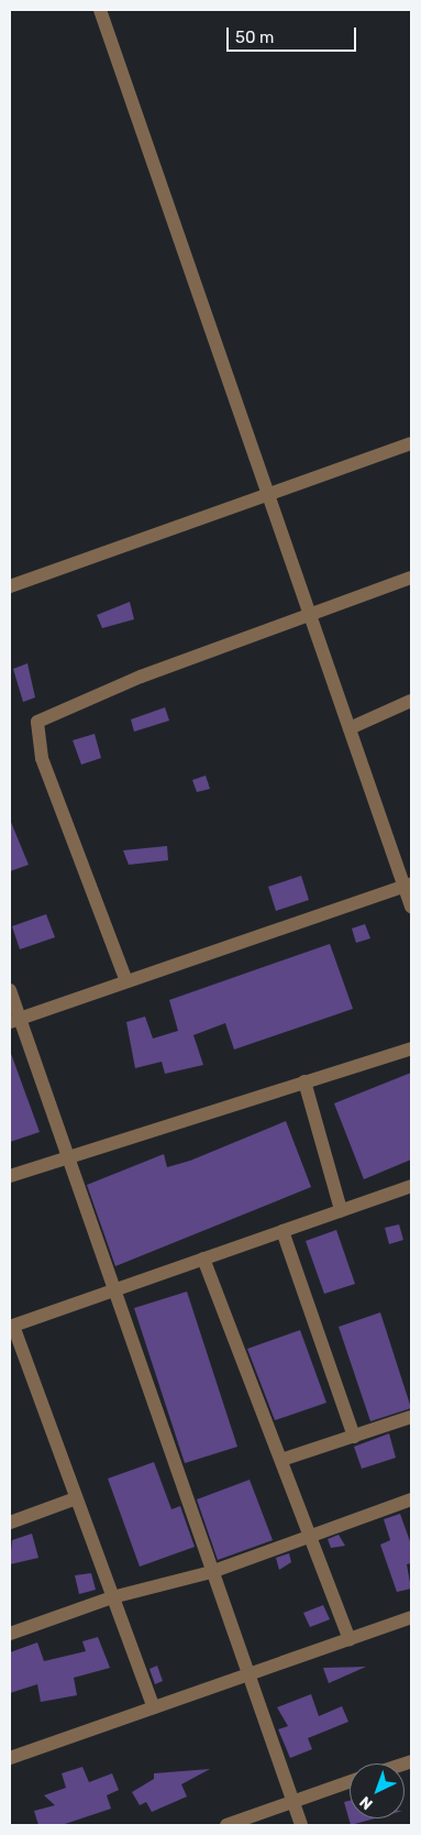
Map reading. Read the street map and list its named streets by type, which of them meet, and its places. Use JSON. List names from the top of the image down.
{
  "scale_bar": "50 m",
  "north": "bottom left"
}
